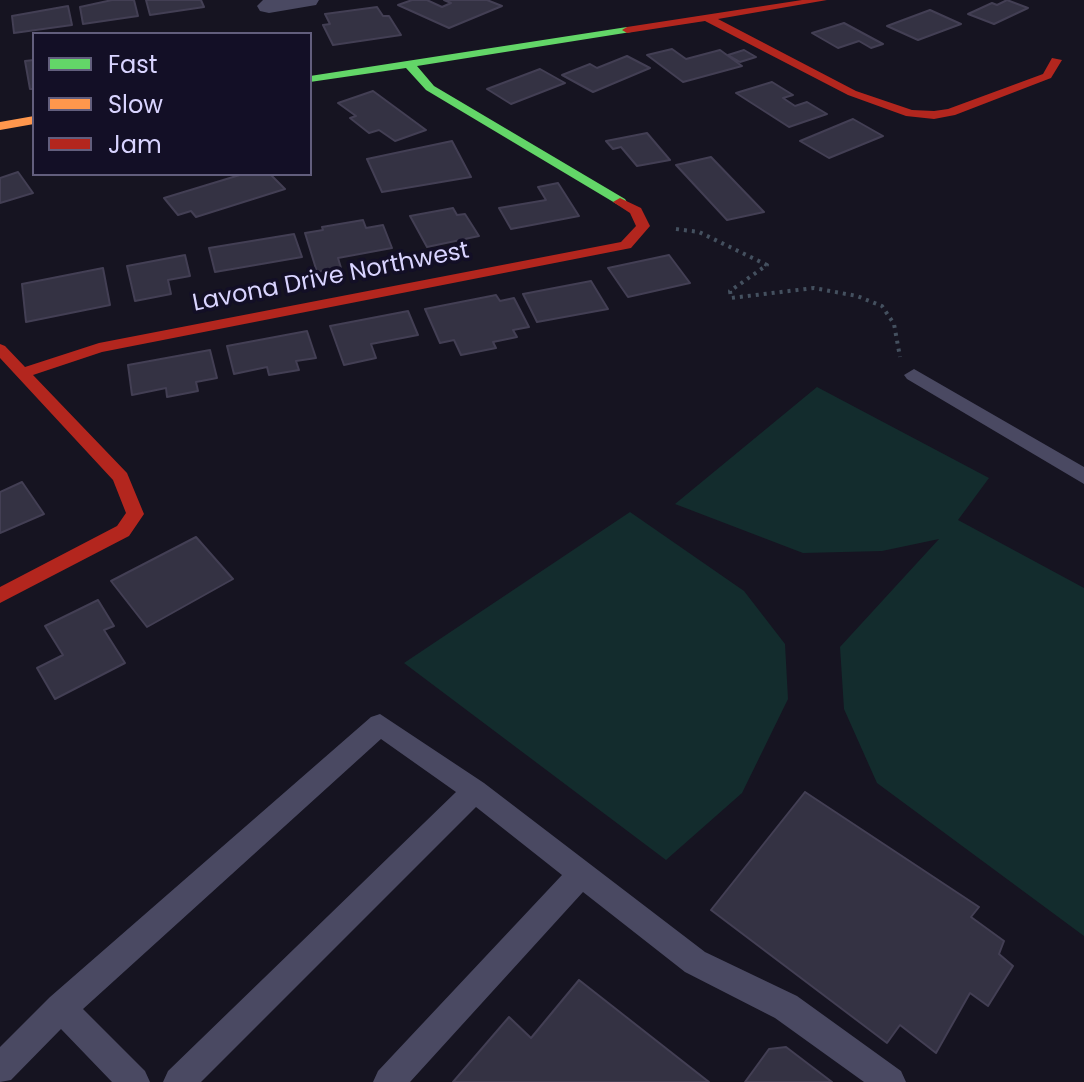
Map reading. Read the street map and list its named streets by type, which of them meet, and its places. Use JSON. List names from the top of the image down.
{
  "streets": {
    "street": ["Lavona Drive Northwest"]
  },
  "legend": ["Fast", "Slow", "Jam"]
}
